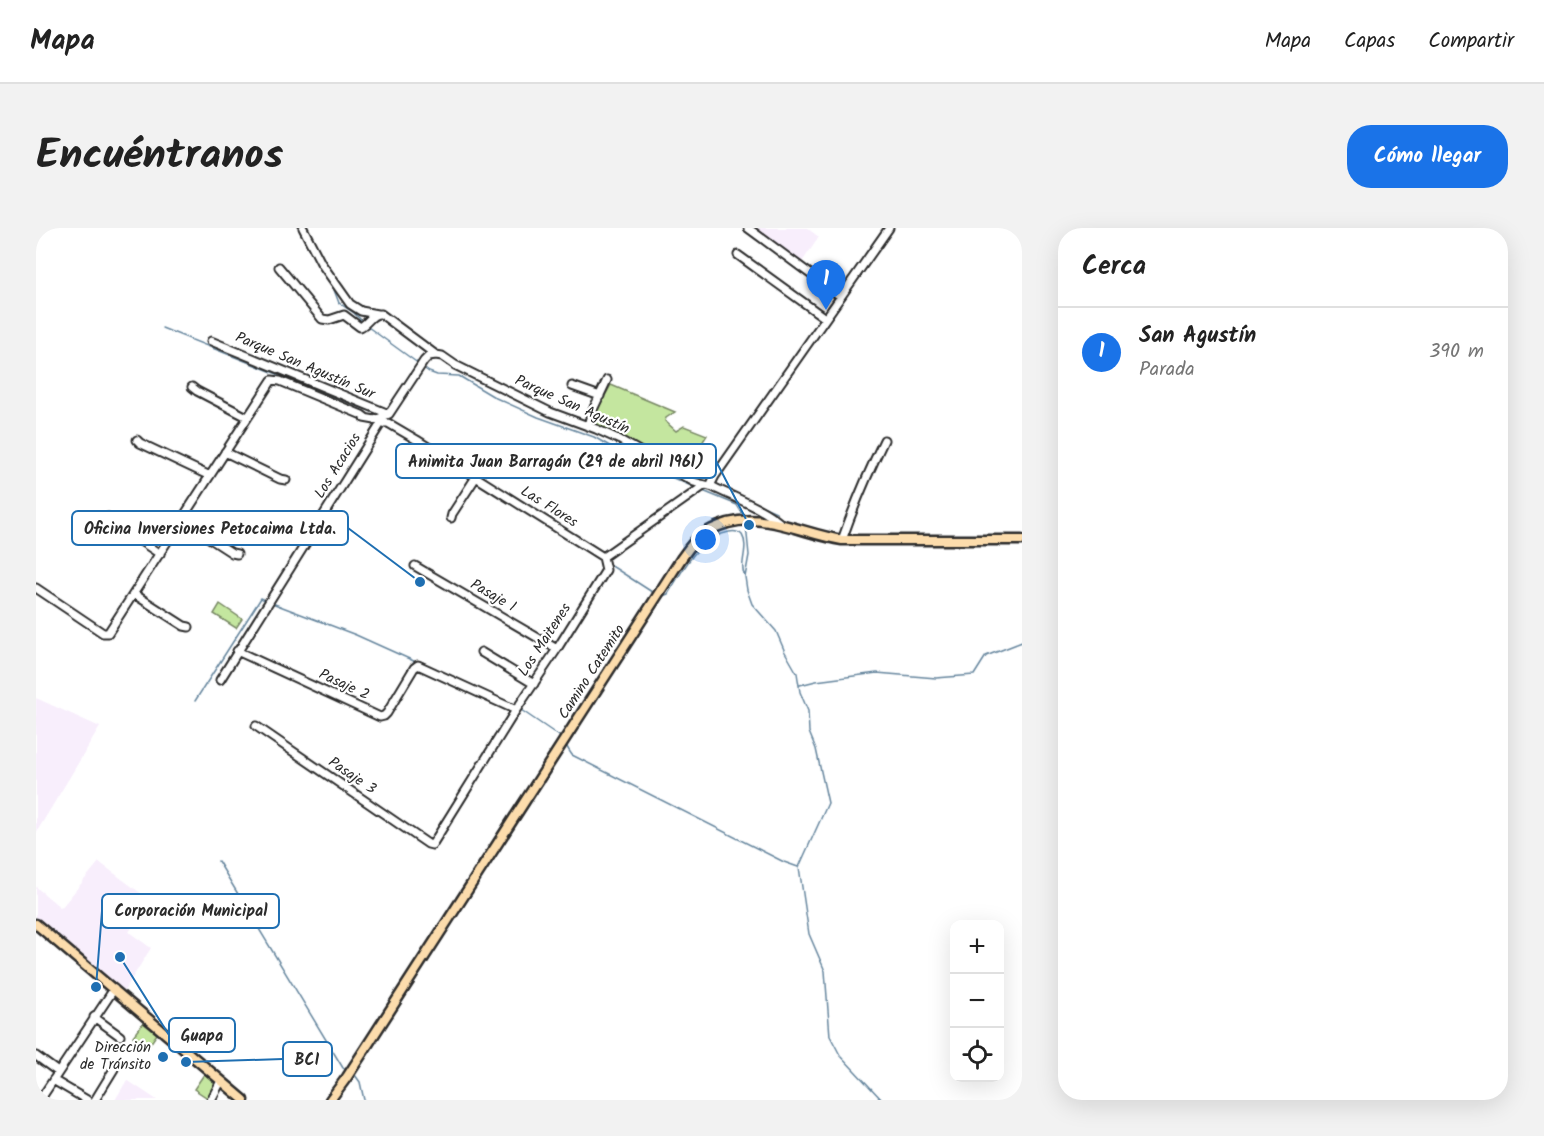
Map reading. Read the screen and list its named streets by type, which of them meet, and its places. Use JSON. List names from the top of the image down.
{
  "streets": {
    "main road": ["Camino Catemito"],
    "street": [
      "Parque San Agustín Sur",
      "Parque San Agustín",
      "Los Acacios",
      "Las Flores",
      "Pasaje 1",
      "Los Maitenes",
      "Pasaje 2",
      "Pasaje 3"
    ]
  },
  "crossings": [
    ["Parque San Agustín", "Camino Catemito"],
    ["Los Acacios", "Las Flores"],
    ["Los Acacios", "Pasaje 2"],
    ["Las Flores", "Los Maitenes"],
    ["Pasaje 1", "Los Maitenes"],
    ["Los Maitenes", "Pasaje 2"],
    ["Los Maitenes", "Pasaje 3"]
  ],
  "places": [
    "Animita Juan Barragán (29 de abril 1961)",
    "Oficina Inversiones Petocaima Ltda.",
    "Guapa",
    "Corporación Municipal",
    "Dirección de Tránsito",
    "BCI"
  ],
  "page": {
    "header": "Mapa",
    "nav": ["Mapa", "Capas", "Compartir"],
    "title": "Encuéntranos",
    "buttons": "Cómo llegar",
    "heading": "Cerca",
    "pins": "1",
    "list": [
      {
        "mark": "1",
        "name": "San Agustín",
        "note": "Parada",
        "value": "390 m"
      }
    ],
    "map_buttons": ["+", "−"]
  }
}
